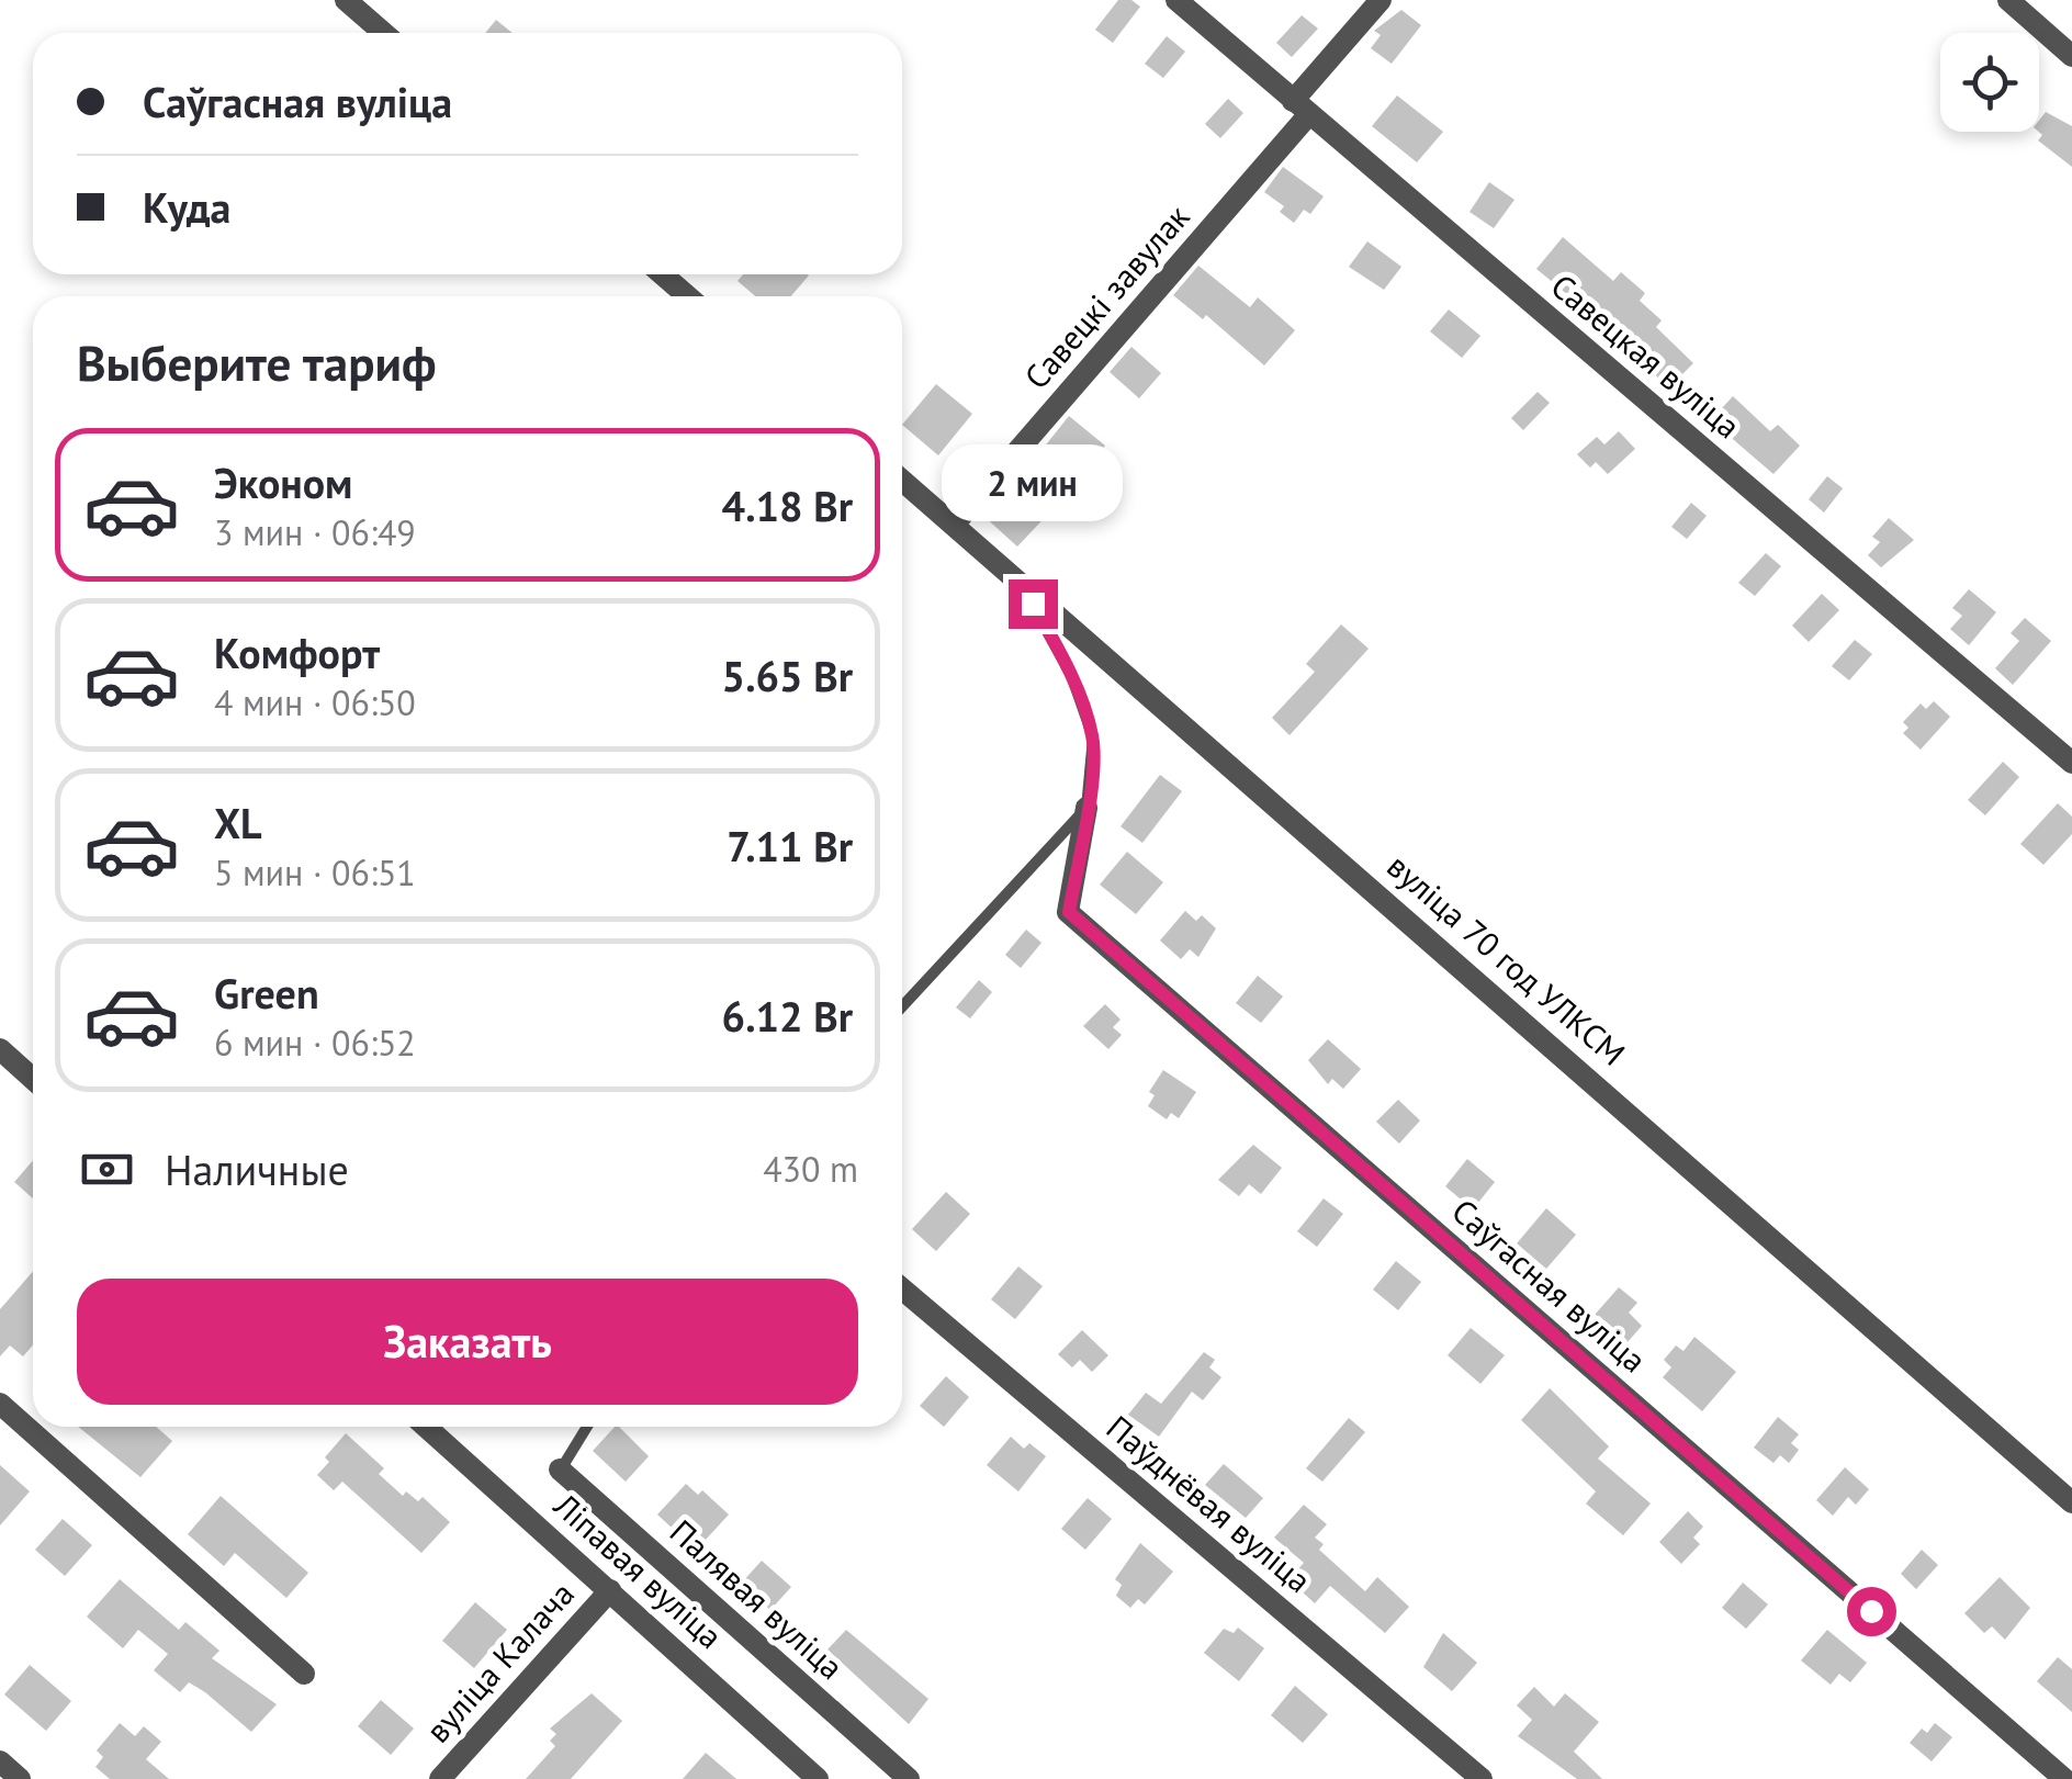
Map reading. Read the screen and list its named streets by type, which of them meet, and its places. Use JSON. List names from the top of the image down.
{
  "streets": {
    "street": [
      "Савецкі завулак",
      "Савецкая вуліца",
      "вуліца 70 год УЛКСМ",
      "Саўгасная вуліца",
      "Паўднёвая вуліца",
      "Ліпавая вуліца",
      "Палявая вуліца",
      "вуліца Калача"
    ]
  },
  "crossings": [
    ["Савецкі завулак", "Савецкая вуліца"],
    ["Савецкі завулак", "вуліца 70 год УЛКСМ"],
    ["Ліпавая вуліца", "вуліца Калача"]
  ],
  "page": {
    "banner": ["Саўгасная вуліца", "Куда"],
    "heading": "Выберите тариф",
    "list": [
      {
        "name": "Эконом",
        "note": "3 мин · 06:49",
        "value": "4.18 Br"
      },
      {
        "name": "Комфорт",
        "note": "4 мин · 06:50",
        "value": "5.65 Br"
      },
      {
        "name": "XL",
        "note": "5 мин · 06:51",
        "value": "7.11 Br"
      },
      {
        "name": "Green",
        "note": "6 мин · 06:52",
        "value": "6.12 Br"
      }
    ],
    "bubble": "2 мин",
    "pay": ["Наличные", "430 m"],
    "buttons": "Заказать"
  }
}
